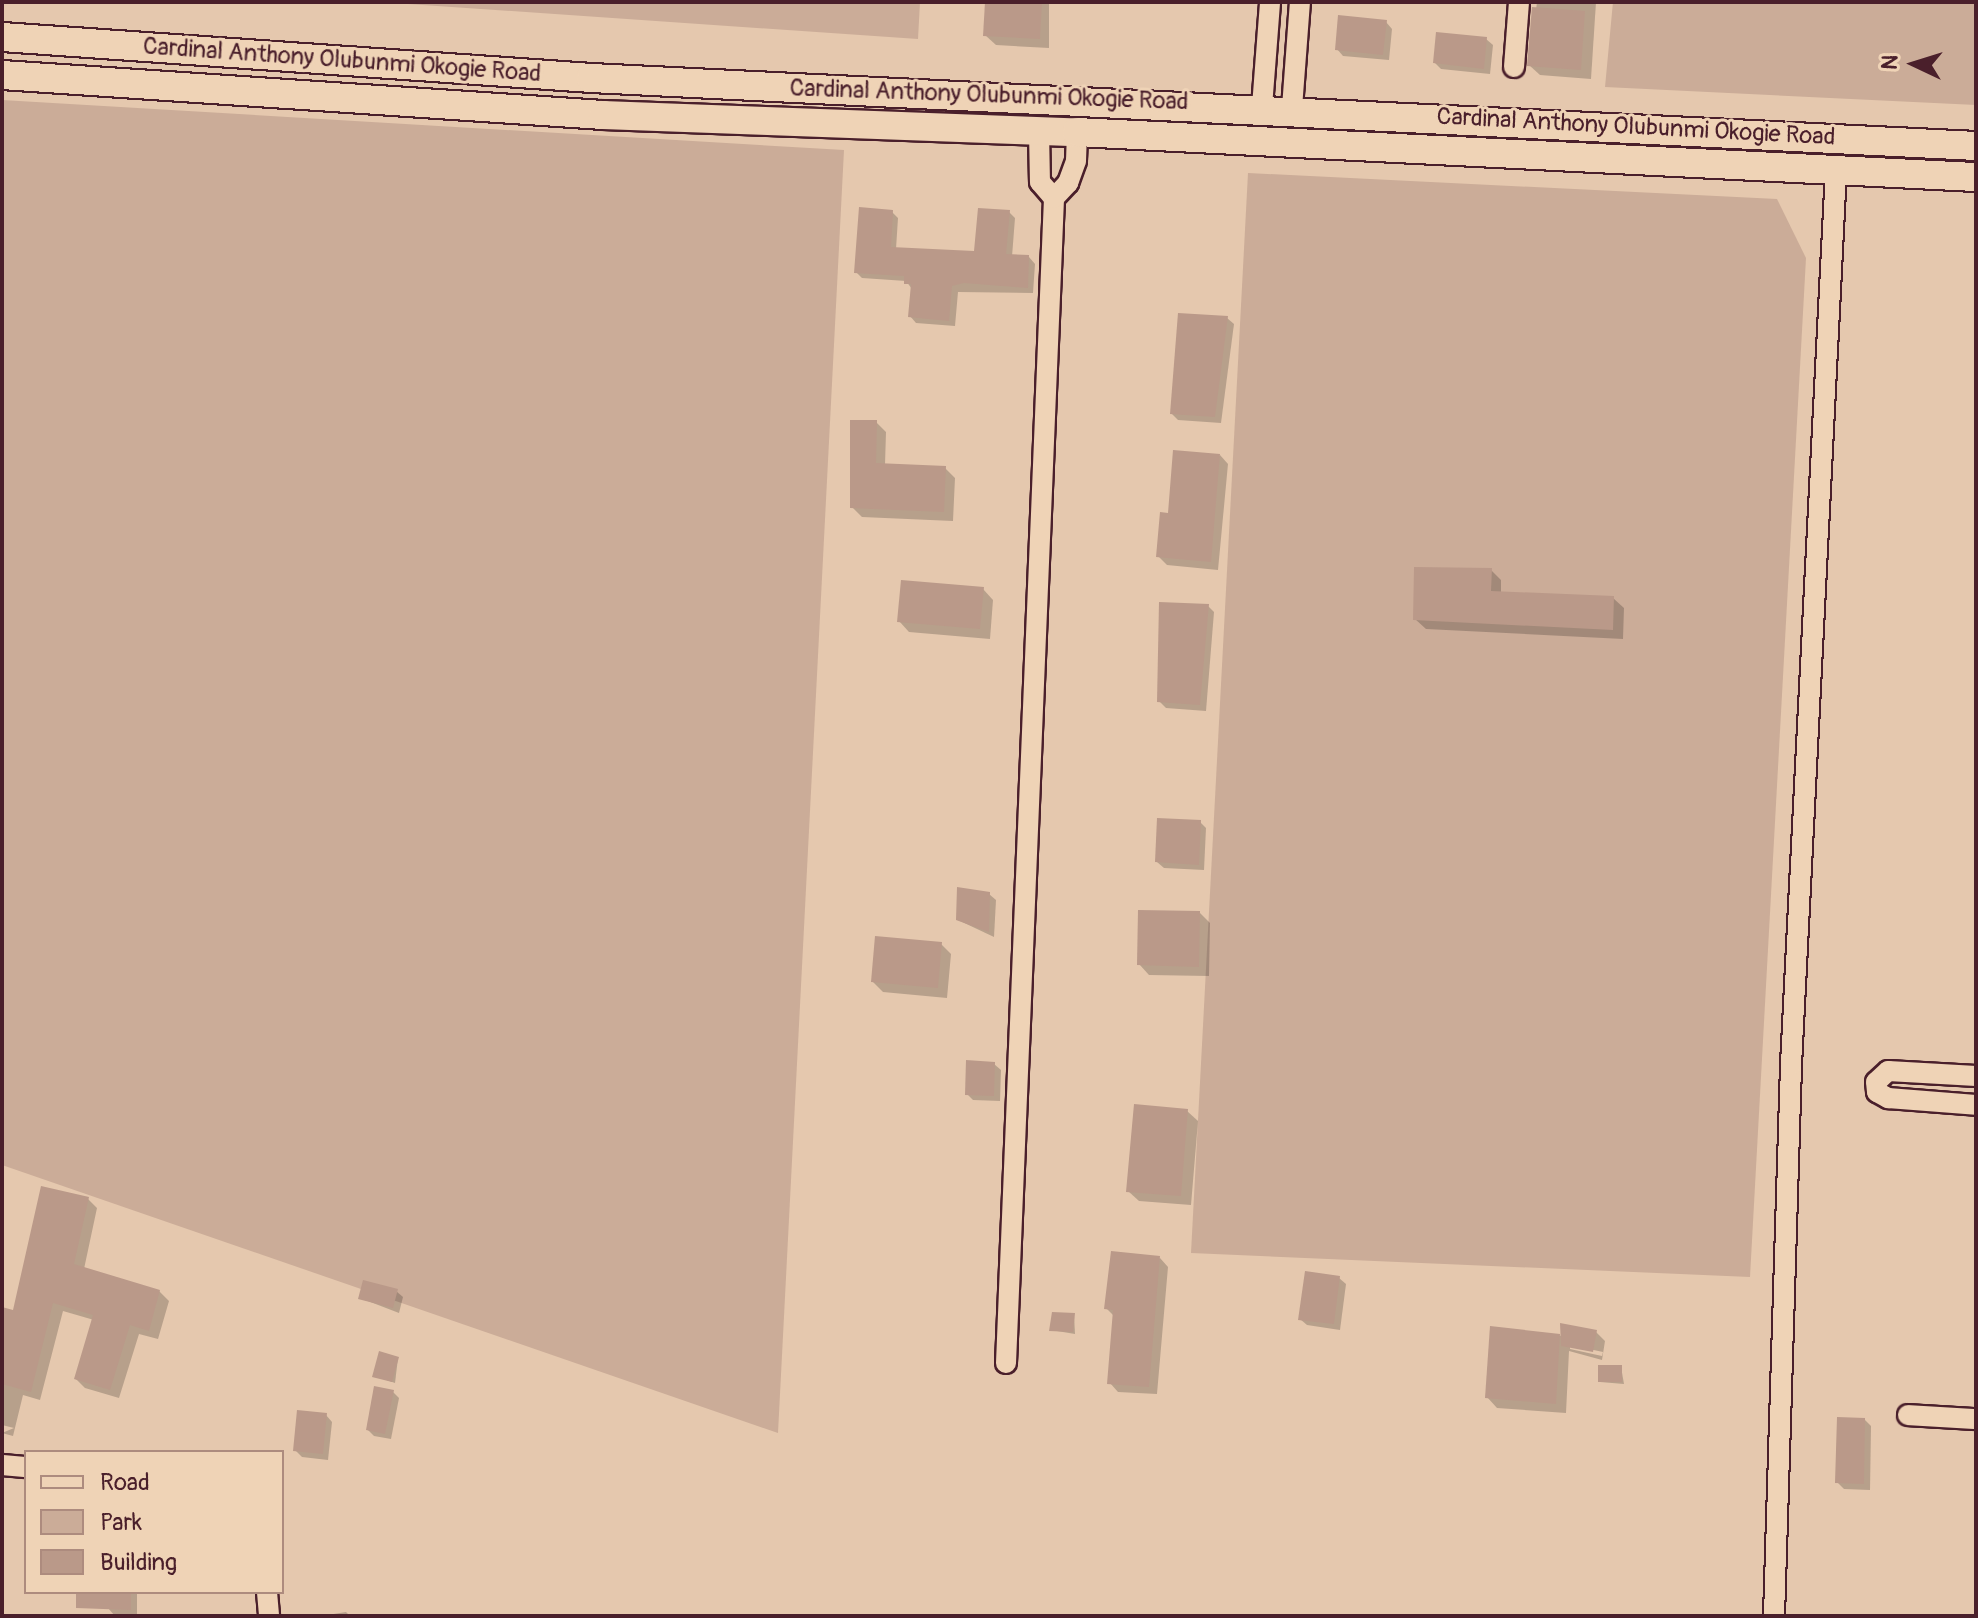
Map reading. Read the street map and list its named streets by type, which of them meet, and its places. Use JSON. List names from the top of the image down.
{
  "streets": {
    "street": ["Cardinal Anthony Olubunmi Okogie Road"]
  },
  "legend": ["Road", "Park", "Building"],
  "north": "left"
}
